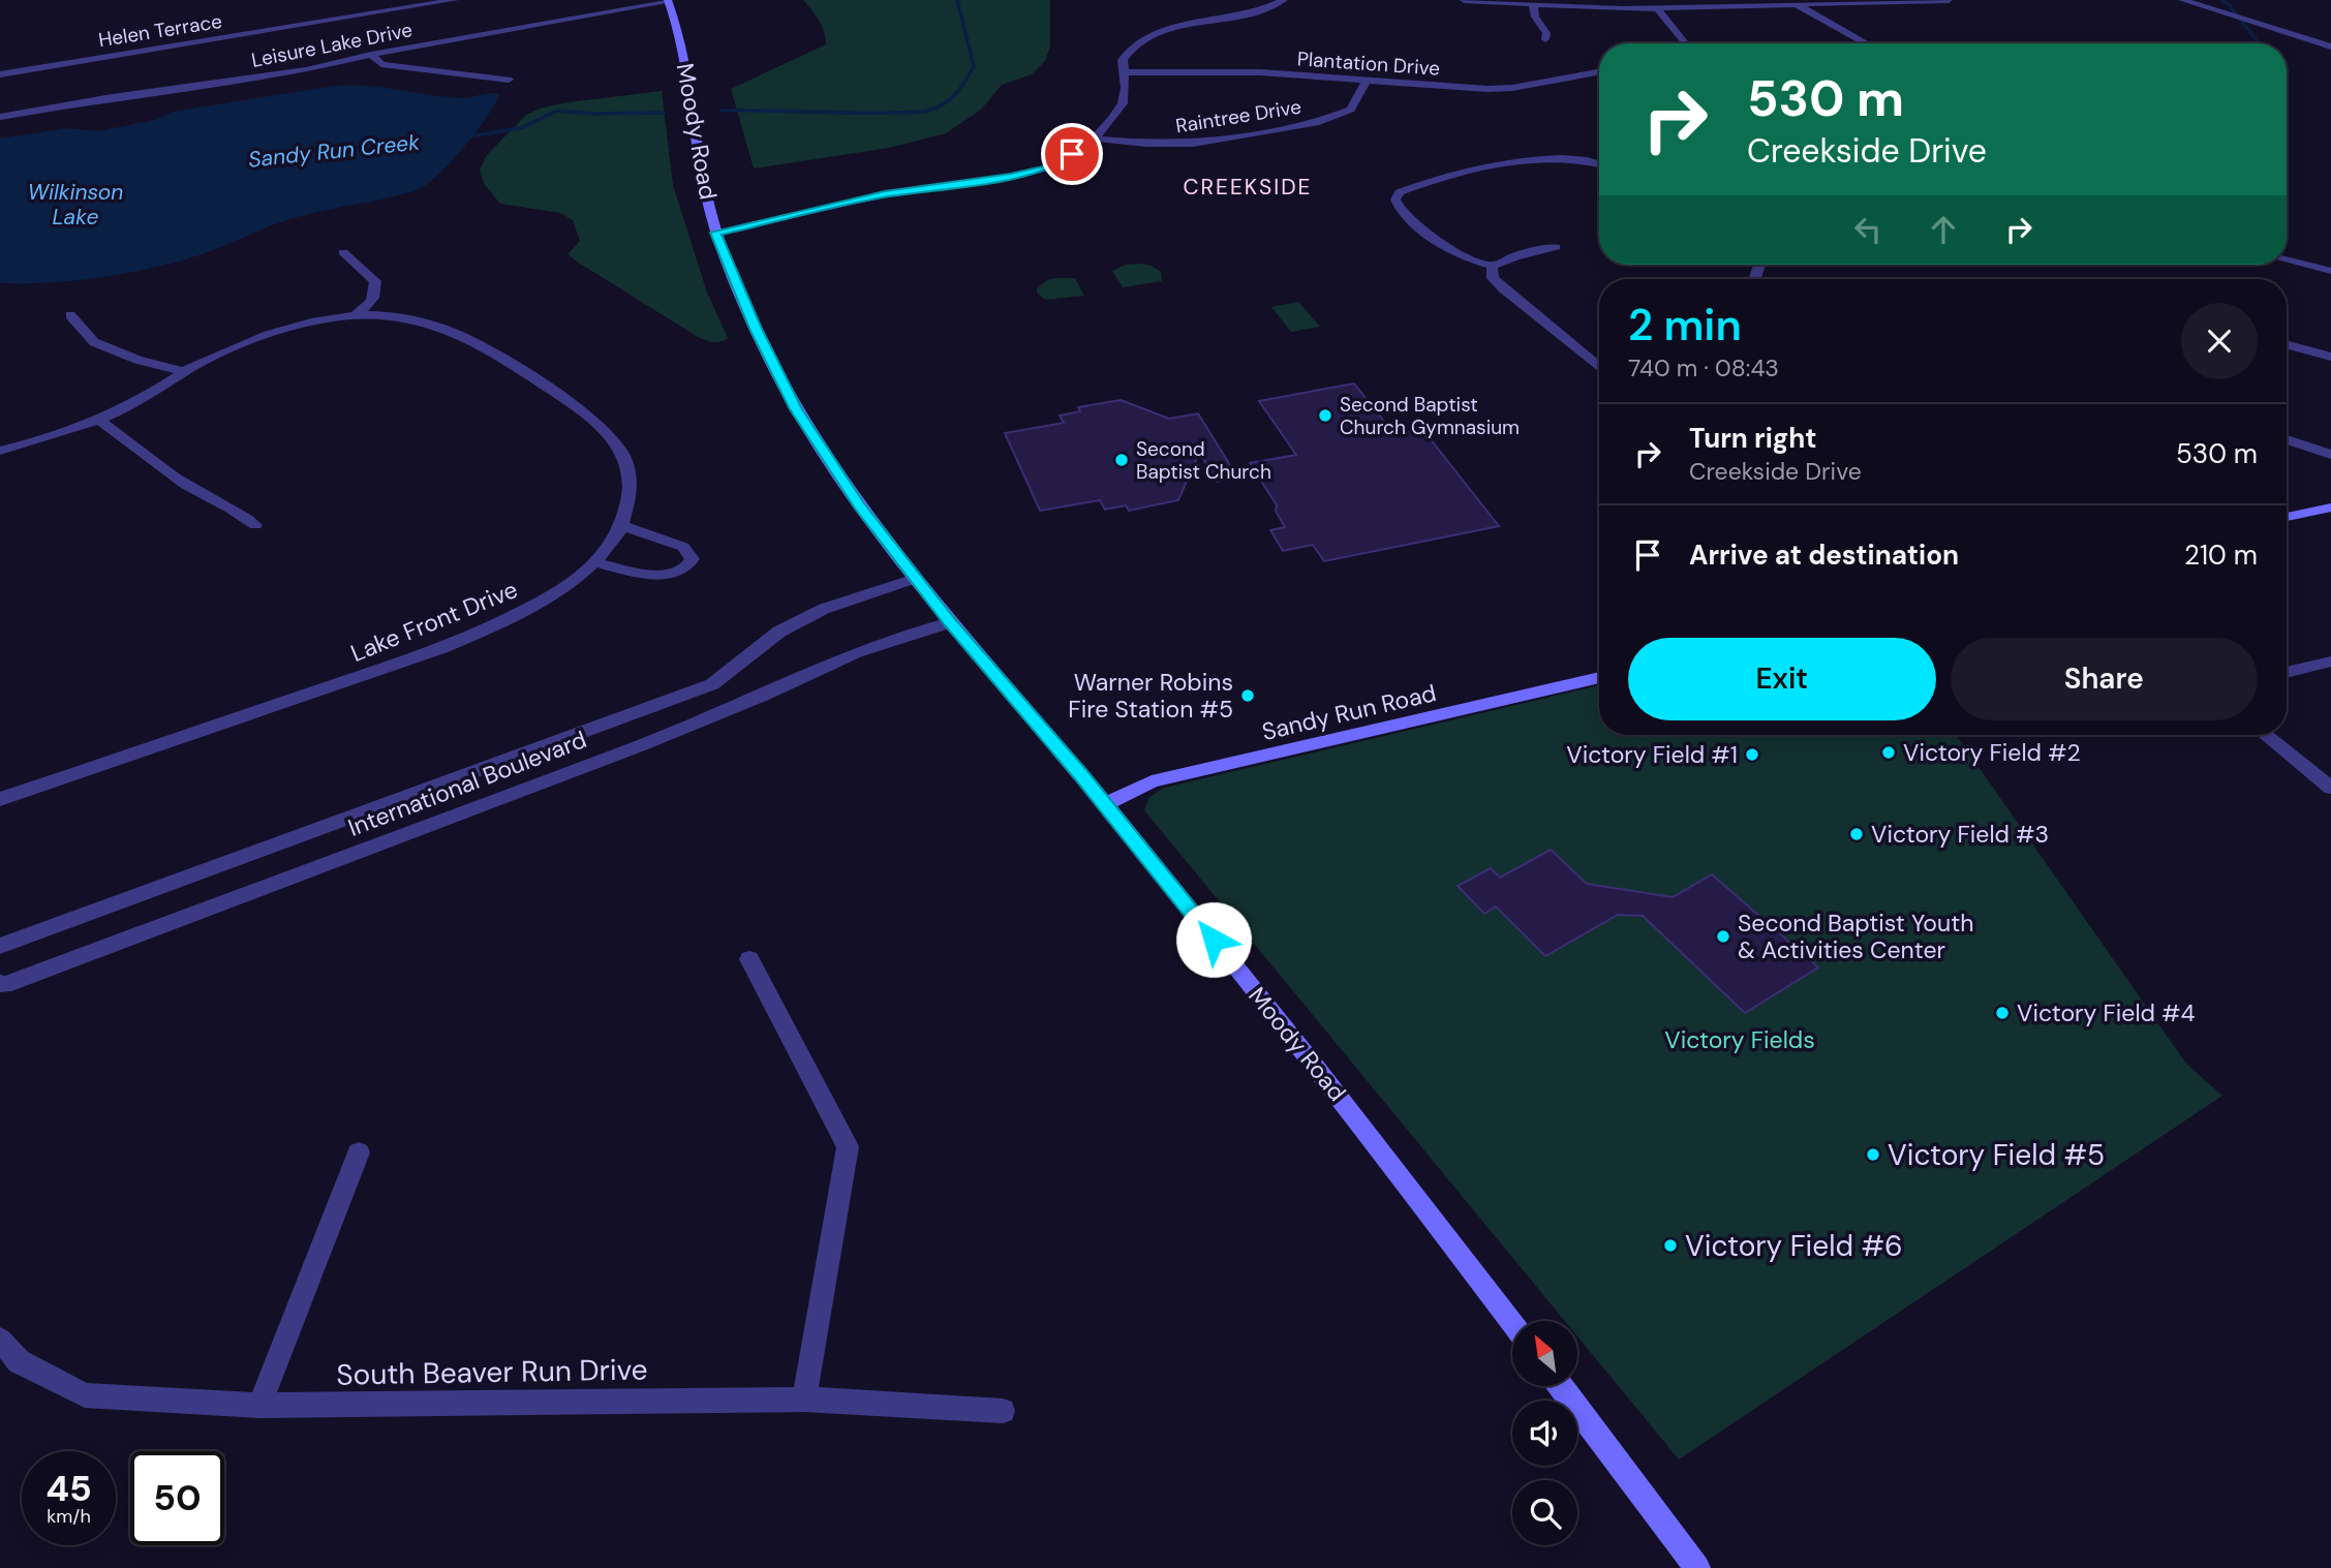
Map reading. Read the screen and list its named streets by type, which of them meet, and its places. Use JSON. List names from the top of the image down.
{
  "streets": {
    "main road": ["Moody Road", "Sandy Run Road"],
    "street": [
      "Helen Terrace",
      "Leisure Lake Drive",
      "Plantation Drive",
      "Raintree Drive",
      "Lake Front Drive",
      "International Boulevard",
      "South Beaver Run Drive"
    ]
  },
  "crossings": [
    ["Leisure Lake Drive", "Moody Road"],
    ["Plantation Drive", "Raintree Drive"],
    ["Moody Road", "Sandy Run Road"],
    ["Moody Road", "International Boulevard"]
  ],
  "districts": ["CREEKSIDE"],
  "water": ["Sandy Run Creek", "Wilkinson Lake"],
  "parks": ["Victory Fields"],
  "places": [
    "Second Baptist Church Gymnasium",
    "Second Baptist Church",
    "Warner Robins Fire Station #5",
    "Victory Field #2",
    "Victory Field #1",
    "Victory Field #3",
    "Second Baptist Youth & Activities Center",
    "Victory Field #4",
    "Victory Field #5",
    "Victory Field #6"
  ],
  "north": "top left",
  "page": {
    "turn": ["530 m", "Creekside Drive"],
    "heading": ["2 min", "740 m · 08:43"],
    "list": [
      {
        "name": "Turn right",
        "note": "Creekside Drive",
        "value": "530 m"
      },
      {
        "name": "Arrive at destination",
        "value": "210 m"
      }
    ],
    "buttons": ["Exit", "Share"],
    "speed": "45 km/h",
    "limit": "50"
  }
}
